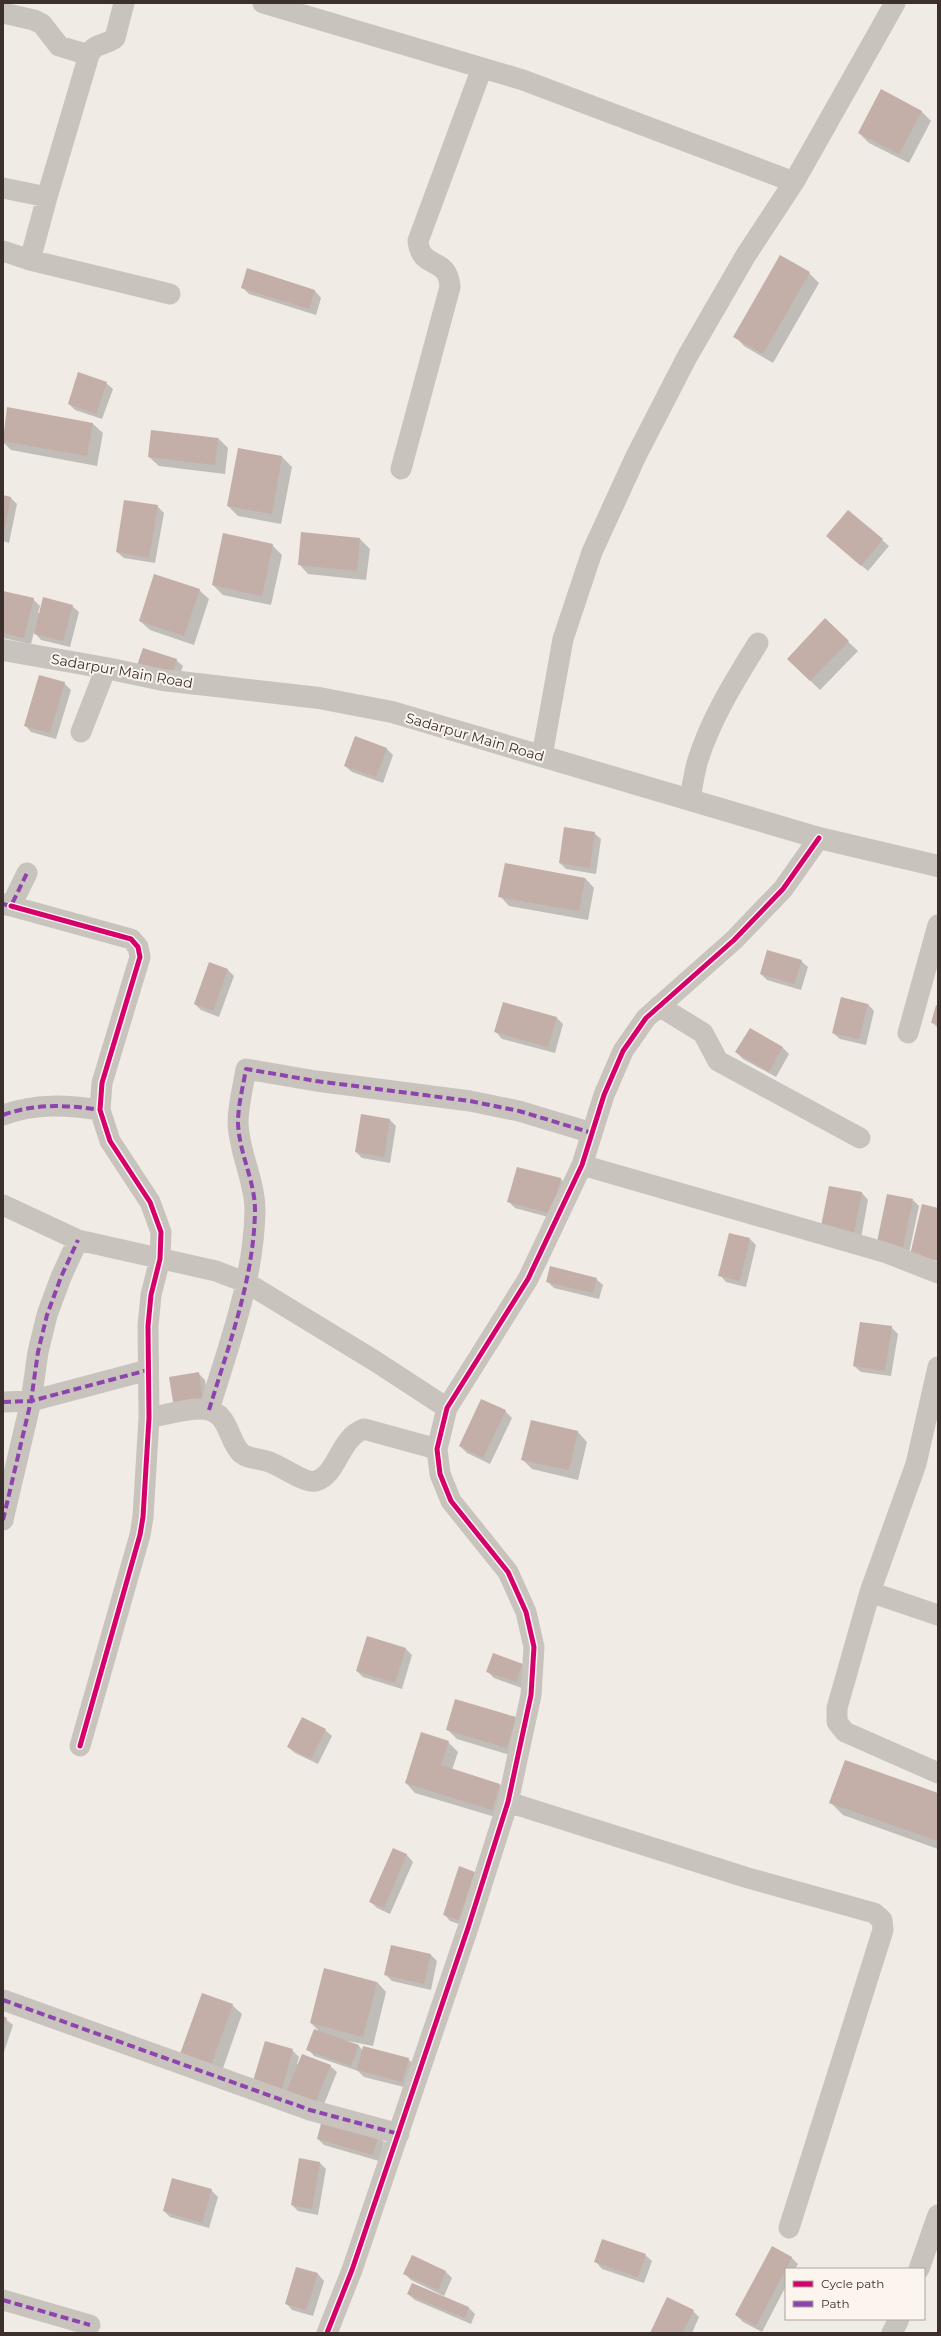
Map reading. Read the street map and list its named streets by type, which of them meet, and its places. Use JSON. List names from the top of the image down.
{
  "streets": {
    "street": ["Sadarpur Main Road"]
  },
  "legend": ["Cycle path", "Path"]
}
